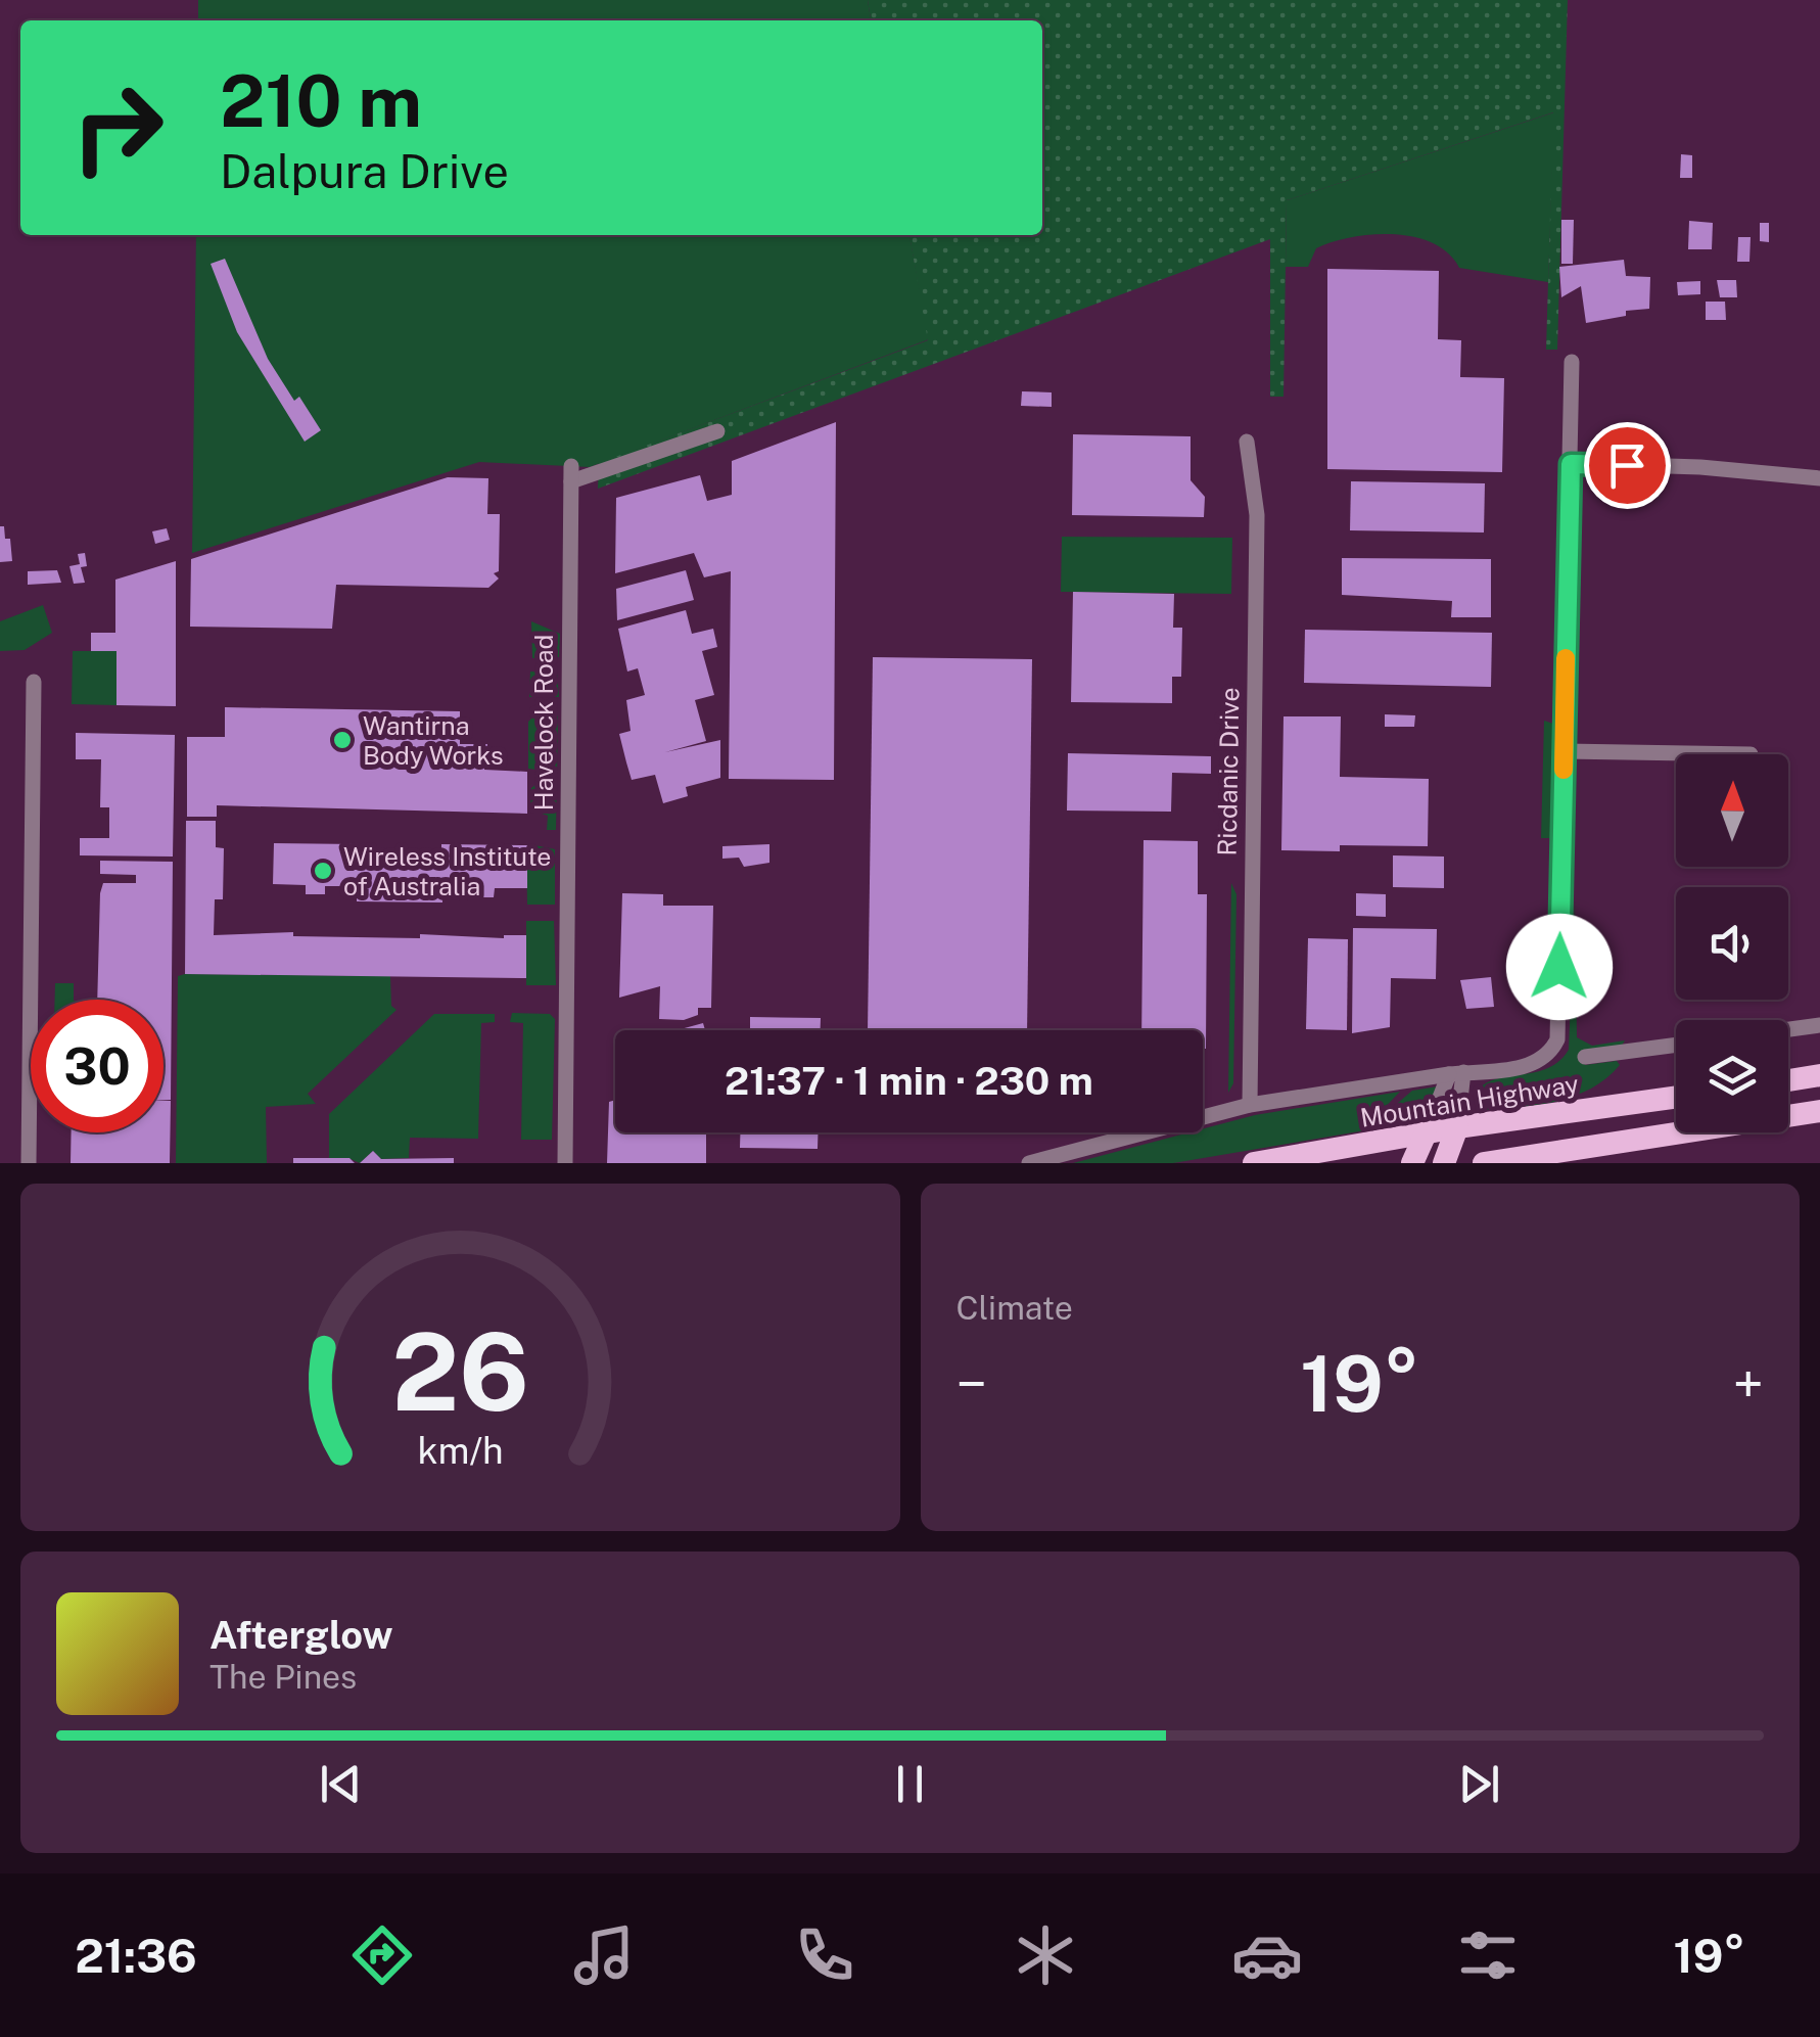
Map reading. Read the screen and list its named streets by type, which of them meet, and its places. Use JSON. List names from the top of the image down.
{
  "streets": {
    "main road": ["Mountain Highway"],
    "street": ["Havelock Road", "Ricdanic Drive"]
  },
  "places": ["Wantirna Body Works", "Wireless Institute of Australia"],
  "north": "top",
  "page": {
    "turn": ["210 m", "Dalpura Drive"],
    "limit": "30",
    "trip": "21:37 · 1 min · 230 m",
    "tile": "Climate",
    "heat": ["−", "19°", "+"],
    "song": ["Afterglow", "The Pines"],
    "tabs": ["21:36", "19°"],
    "gauge": ["26", "km/h"]
  }
}
